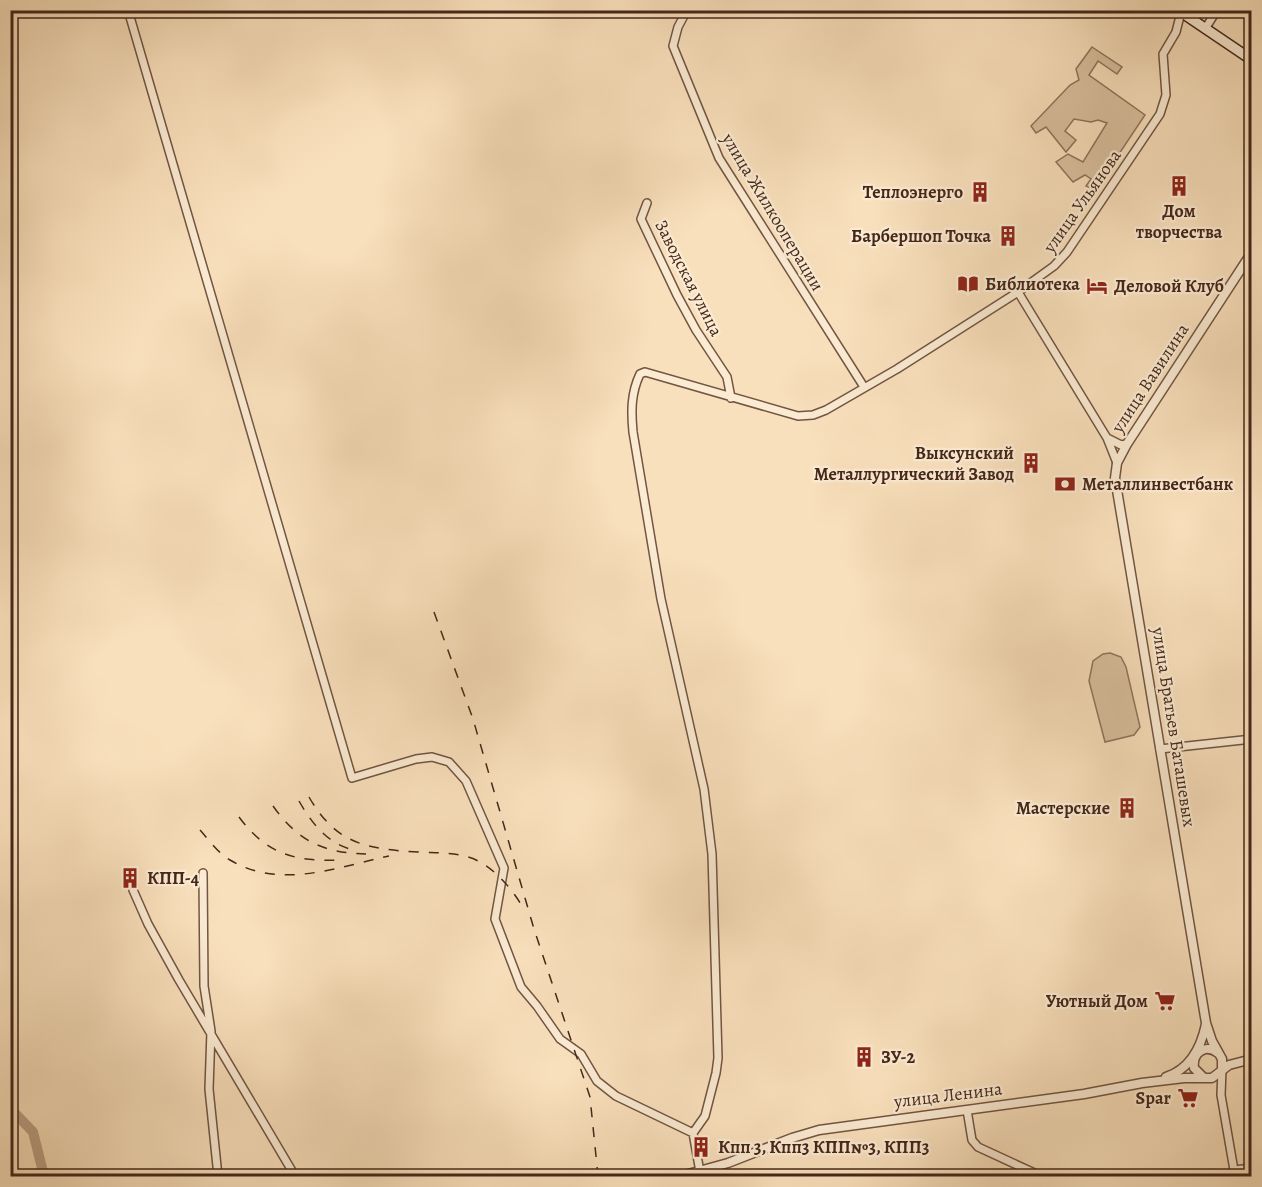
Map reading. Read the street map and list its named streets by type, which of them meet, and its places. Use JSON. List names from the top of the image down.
{
  "streets": {
    "street": [
      "улица Ульянова",
      "улица Жилкооперации",
      "Заводская улица",
      "улица Вавилина",
      "улица Братьев Баташевых",
      "улица Ленина"
    ]
  },
  "crossings": [
    ["улица Ульянова", "улица Жилкооперации"],
    ["улица Ульянова", "Заводская улица"],
    ["улица Ульянова", "улица Братьев Баташевых"],
    ["улица Вавилина", "улица Братьев Баташевых"],
    ["улица Братьев Баташевых", "улица Ленина"]
  ],
  "places": {
    "building": [
      "Дом творчества",
      "Теплоэнерго",
      "Барбершоп Точка",
      "Выксунский Металлургический Завод",
      "Мастерские",
      "КПП-4",
      "ЗУ-2",
      "Кпп 3, Кпп3 КПП№3, КПП3"
    ],
    "library": ["Библиотека"],
    "hotel": ["Деловой Клуб"],
    "bank": ["Металлинвестбанк"],
    "supermarket": ["Уютный Дом", "Spar"]
  }
}
